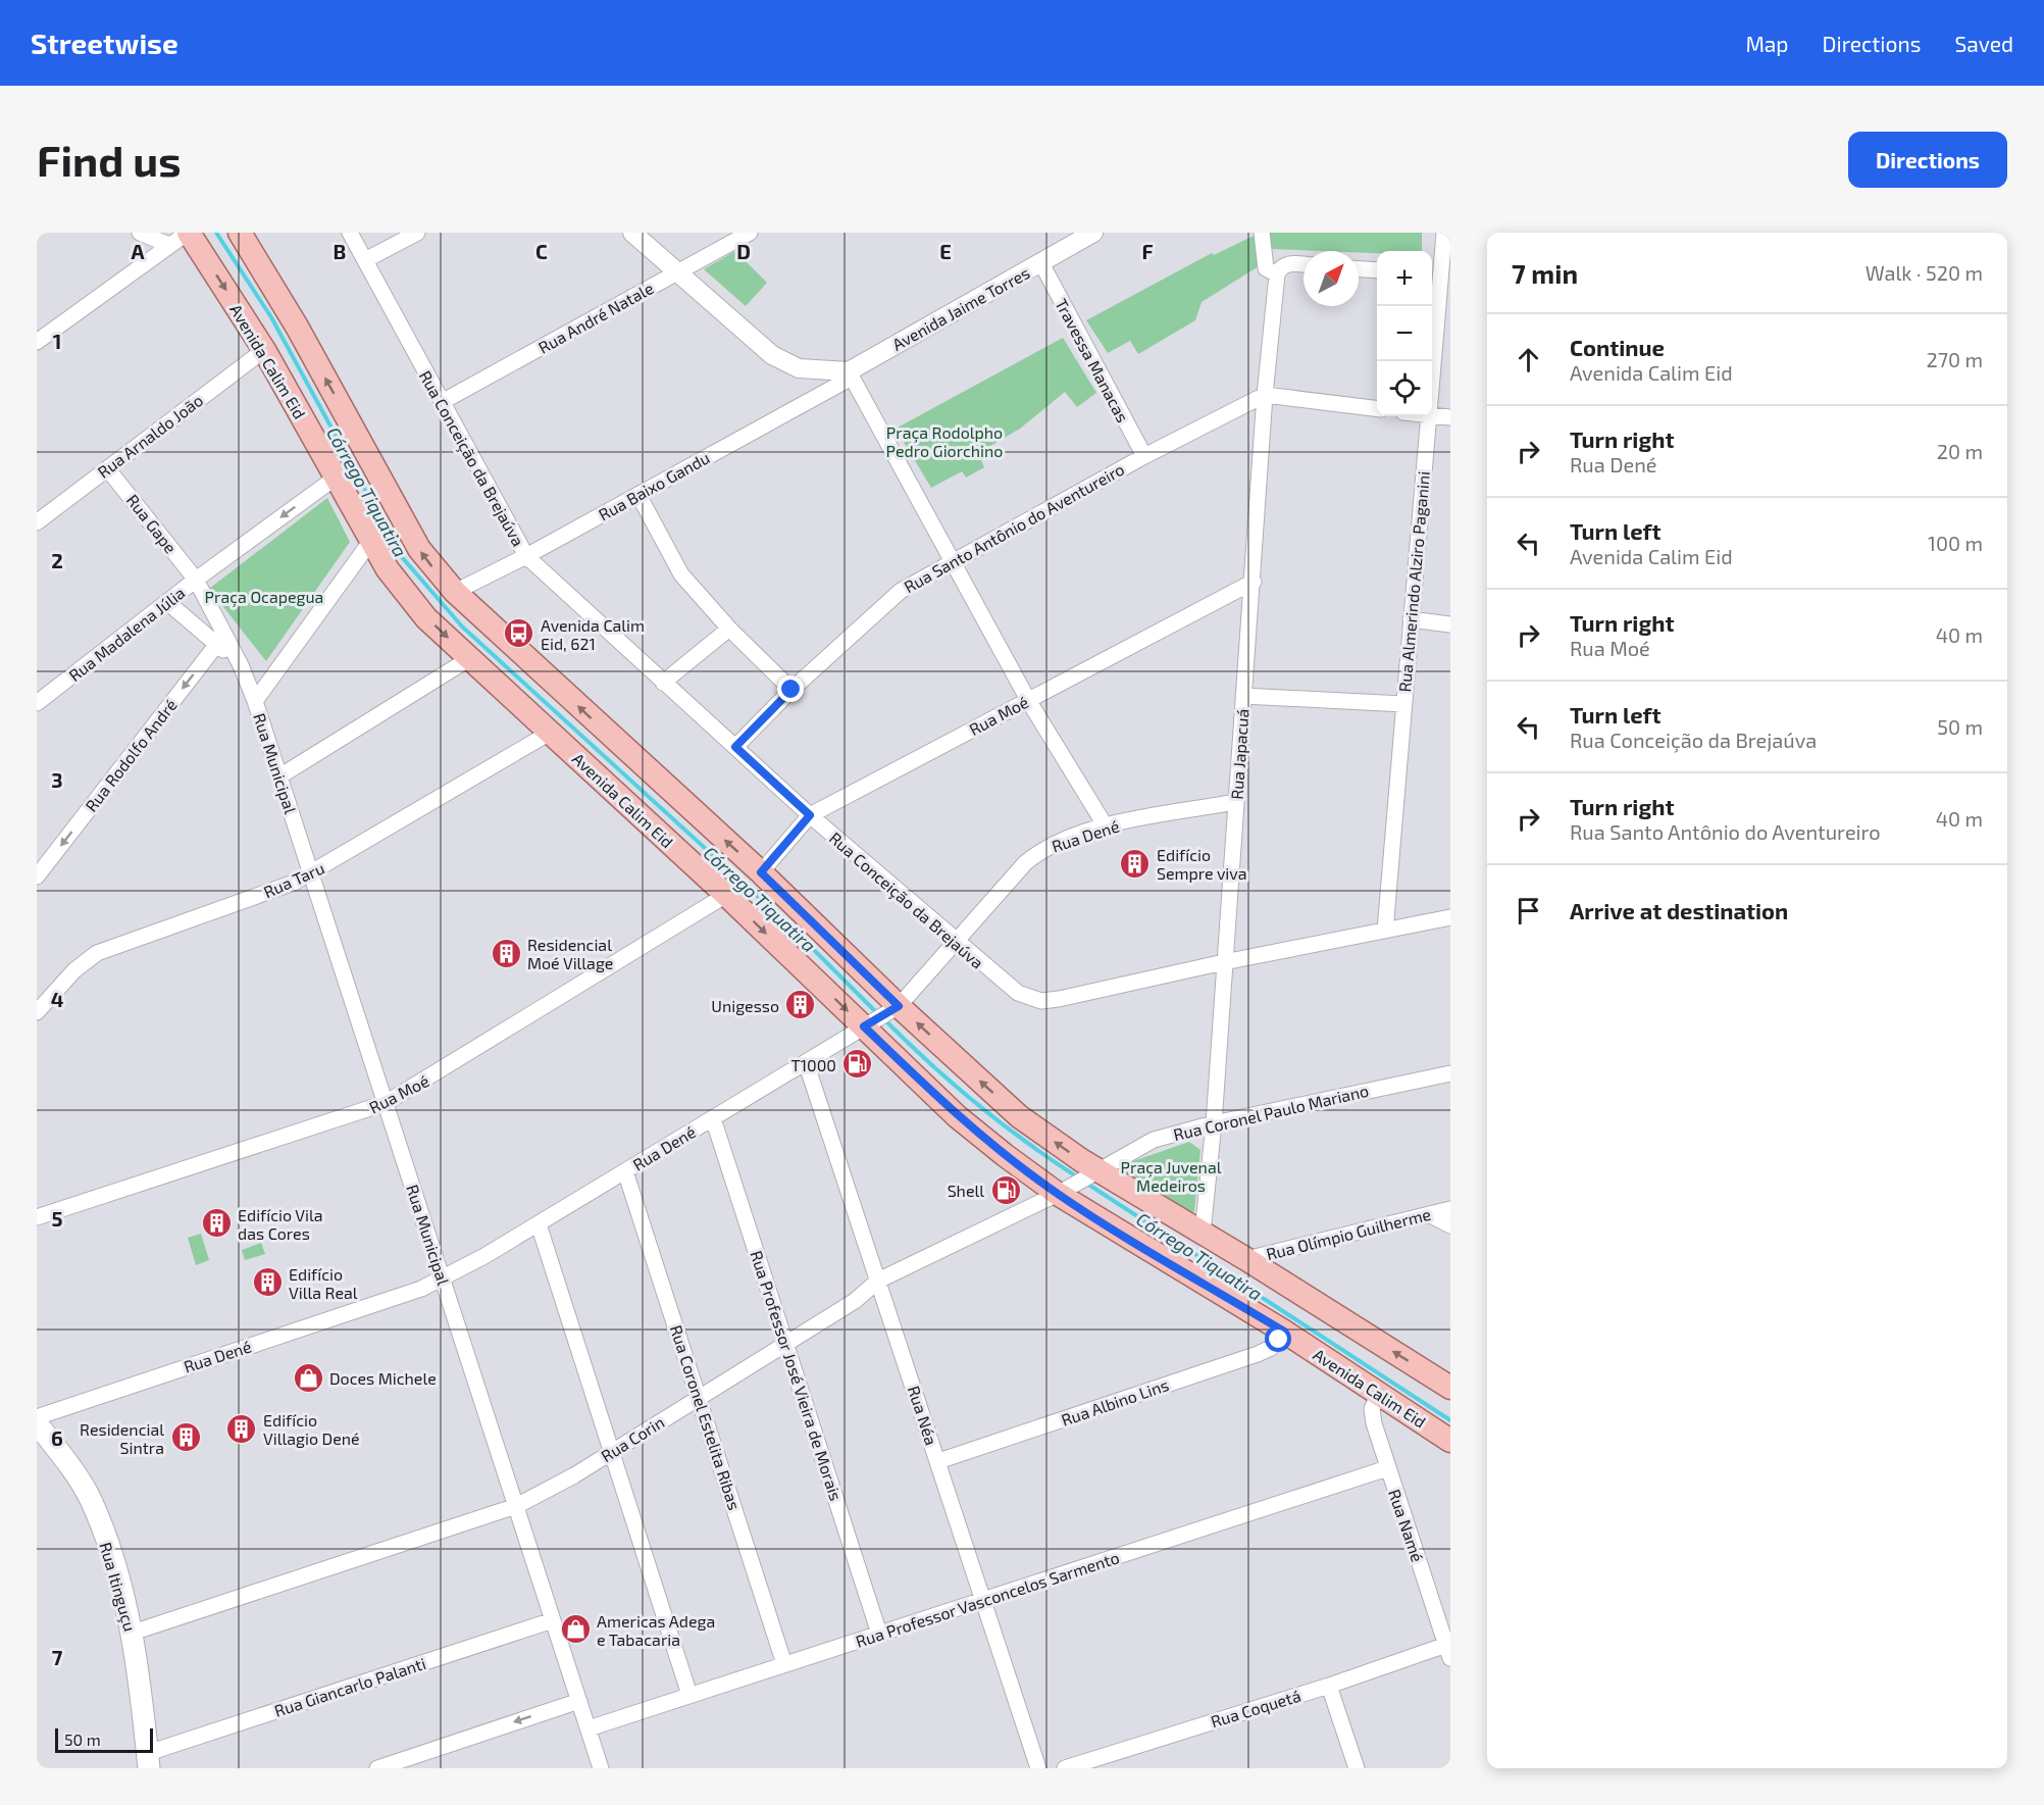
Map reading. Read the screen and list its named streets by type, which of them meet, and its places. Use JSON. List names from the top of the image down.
{
  "streets": {
    "main road": ["Avenida Calim Eid", "Rua Itinguçu"],
    "street": [
      "Avenida Jaime Torres",
      "Rua André Natale",
      "Travessa Manacas",
      "Rua Arnaldo João",
      "Rua Conceição da Brejaúva",
      "Rua Baixo Gandu",
      "Rua Gape",
      "Rua Santo Antônio do Aventureiro",
      "Rua Almerindo Alziro Paganini",
      "Rua Madalena Júlia",
      "Rua Moé",
      "Rua Japacuá",
      "Rua Rodolfo André",
      "Rua Municipal",
      "Rua Dené",
      "Rua Taru",
      "Rua Coronel Paulo Mariano",
      "Rua Olímpio Guilherme",
      "Rua Professor José Vieira de Morais",
      "Rua Albino Lins",
      "Rua Néa",
      "Rua Coronel Estelita Ribas",
      "Rua Corin",
      "Rua Namé",
      "Rua Professor Vasconcelos Sarmento",
      "Rua Giancarlo Palanti",
      "Rua Coquetá"
    ]
  },
  "crossings": [
    ["Avenida Jaime Torres", "Travessa Manacas"],
    ["Avenida Jaime Torres", "Rua Baixo Gandu"],
    ["Rua André Natale", "Rua Conceição da Brejaúva"],
    ["Travessa Manacas", "Rua Santo Antônio do Aventureiro"],
    ["Avenida Calim Eid", "Rua Arnaldo João"],
    ["Avenida Calim Eid", "Rua Baixo Gandu"],
    ["Avenida Calim Eid", "Rua Madalena Júlia"],
    ["Avenida Calim Eid", "Rua Moé"],
    ["Avenida Calim Eid", "Rua Japacuá"],
    ["Avenida Calim Eid", "Rua Dené"],
    ["Avenida Calim Eid", "Rua Taru"],
    ["Avenida Calim Eid", "Rua Coronel Paulo Mariano"],
    ["Avenida Calim Eid", "Rua Olímpio Guilherme"],
    ["Avenida Calim Eid", "Rua Albino Lins"],
    ["Avenida Calim Eid", "Rua Corin"],
    ["Avenida Calim Eid", "Rua Namé"],
    ["Rua Arnaldo João", "Rua Gape"],
    ["Rua Conceição da Brejaúva", "Rua Baixo Gandu"],
    ["Rua Conceição da Brejaúva", "Rua Santo Antônio do Aventureiro"],
    ["Rua Conceição da Brejaúva", "Rua Almerindo Alziro Paganini"],
    ["Rua Conceição da Brejaúva", "Rua Moé"],
    ["Rua Conceição da Brejaúva", "Rua Japacuá"],
    ["Rua Conceição da Brejaúva", "Rua Dené"],
    ["Rua Gape", "Rua Madalena Júlia"],
    ["Rua Santo Antônio do Aventureiro", "Rua Japacuá"],
    ["Rua Moé", "Rua Japacuá"],
    ["Rua Moé", "Rua Municipal"],
    ["Rua Japacuá", "Rua Dené"],
    ["Rua Japacuá", "Rua Coronel Paulo Mariano"],
    ["Rua Municipal", "Rua Dené"],
    ["Rua Municipal", "Rua Taru"],
    ["Rua Municipal", "Rua Corin"],
    ["Rua Municipal", "Rua Professor Vasconcelos Sarmento"],
    ["Rua Municipal", "Rua Giancarlo Palanti"],
    ["Rua Dené", "Rua Professor José Vieira de Morais"],
    ["Rua Dené", "Rua Néa"],
    ["Rua Dené", "Rua Coronel Estelita Ribas"],
    ["Rua Coronel Paulo Mariano", "Rua Corin"],
    ["Rua Professor José Vieira de Morais", "Rua Corin"],
    ["Rua Professor José Vieira de Morais", "Rua Professor Vasconcelos Sarmento"],
    ["Rua Albino Lins", "Rua Néa"],
    ["Rua Néa", "Rua Corin"],
    ["Rua Néa", "Rua Professor Vasconcelos Sarmento"],
    ["Rua Coronel Estelita Ribas", "Rua Corin"],
    ["Rua Coronel Estelita Ribas", "Rua Professor Vasconcelos Sarmento"],
    ["Rua Corin", "Rua Itinguçu"],
    ["Rua Namé", "Rua Professor Vasconcelos Sarmento"],
    ["Rua Namé", "Rua Coquetá"],
    ["Rua Itinguçu", "Rua Giancarlo Palanti"]
  ],
  "one_way": ["Rua Rodolfo André"],
  "water": ["Córrego Tiquatira"],
  "parks": ["Praça Rodolpho Pedro Giorchino", "Praça Ocapegua", "Praça Juvenal Medeiros"],
  "places": {
    "bus stop": ["Avenida Calim Eid, 621"],
    "building": [
      "Edifício Sempre viva",
      "Residencial Moé Village",
      "Unigesso",
      "Edifício Vila das Cores",
      "Edifício Villa Real",
      "Edifício Villagio Dené",
      "Residencial Sintra"
    ],
    "fuel station": ["T1000", "Shell"],
    "shop": ["Doces Michele", "Americas Adega e Tabacaria"]
  },
  "scale_bar": "50 m",
  "north": "top right",
  "page": {
    "header": "Streetwise",
    "nav": ["Map", "Directions", "Saved"],
    "buttons": "Directions",
    "title": "Find us",
    "heading": ["7 min", "Walk · 520 m"],
    "map_buttons": ["+", "−"],
    "list": [
      ["Continue", "Avenida Calim Eid", "270 m"],
      ["Turn right", "Rua Dené", "20 m"],
      ["Turn left", "Avenida Calim Eid", "100 m"],
      ["Turn right", "Rua Moé", "40 m"],
      ["Turn left", "Rua Conceição da Brejaúva", "50 m"],
      ["Turn right", "Rua Santo Antônio do Aventureiro", "40 m"],
      "Arrive at destination"
    ],
    "scale": "50 m"
  },
  "grid": {
    "columns": [
      "A",
      "B",
      "C",
      "D",
      "E",
      "F"
    ],
    "rows": [
      "1",
      "2",
      "3",
      "4",
      "5",
      "6",
      "7"
    ]
  }
}
